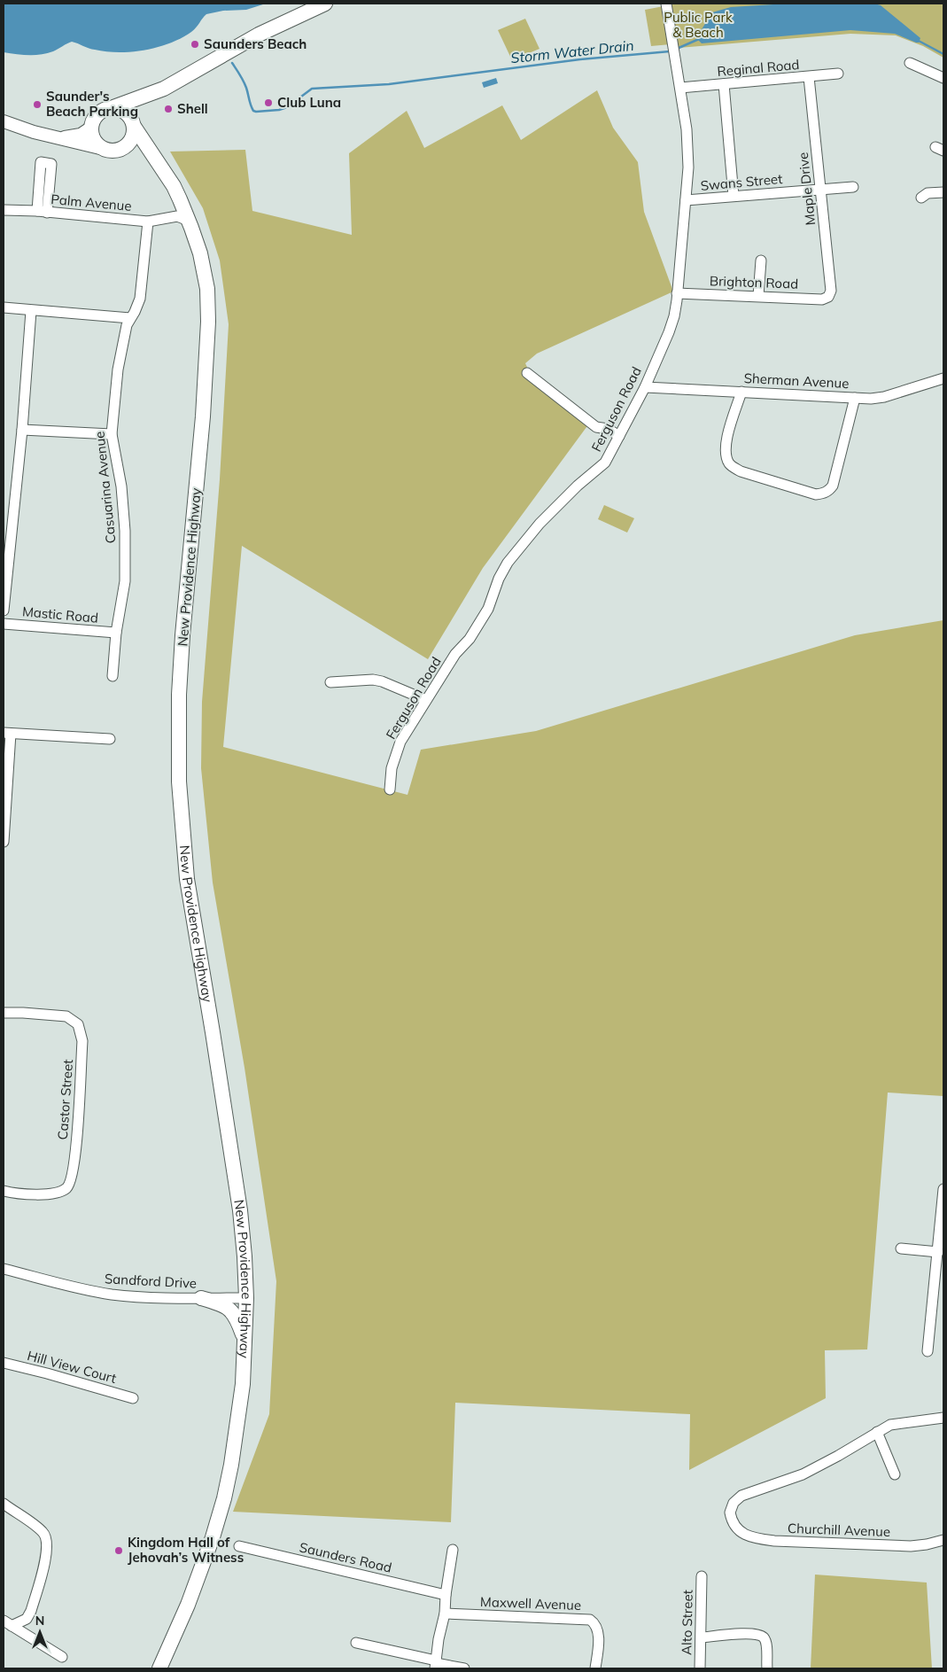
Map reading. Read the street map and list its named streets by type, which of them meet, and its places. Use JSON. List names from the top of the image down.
{
  "streets": {
    "highway": ["New Providence Highway"],
    "street": [
      "Reginal Road",
      "Swans Street",
      "Maple Drive",
      "Palm Avenue",
      "Brighton Road",
      "Sherman Avenue",
      "Ferguson Road",
      "Casuarina Avenue",
      "Mastic Road",
      "Castor Street",
      "Sandford Drive",
      "Hill View Court",
      "Churchill Avenue",
      "Saunders Road",
      "Maxwell Avenue",
      "Alto Street"
    ]
  },
  "crossings": [
    ["Reginal Road", "Maple Drive"],
    ["Reginal Road", "Ferguson Road"],
    ["Swans Street", "Maple Drive"],
    ["Swans Street", "Ferguson Road"],
    ["Maple Drive", "Brighton Road"],
    ["Palm Avenue", "Casuarina Avenue"],
    ["Palm Avenue", "New Providence Highway"],
    ["Brighton Road", "Ferguson Road"],
    ["Sherman Avenue", "Ferguson Road"],
    ["Casuarina Avenue", "Mastic Road"],
    ["New Providence Highway", "Sandford Drive"]
  ],
  "water": ["Storm Water Drain"],
  "parks": ["Public Park & Beach"],
  "places": [
    "Saunders Beach",
    "Club Luna",
    "Saunder's Beach Parking",
    "Shell",
    "Kingdom Hall of Jehovah’s Witness"
  ],
  "north": "top"
}
